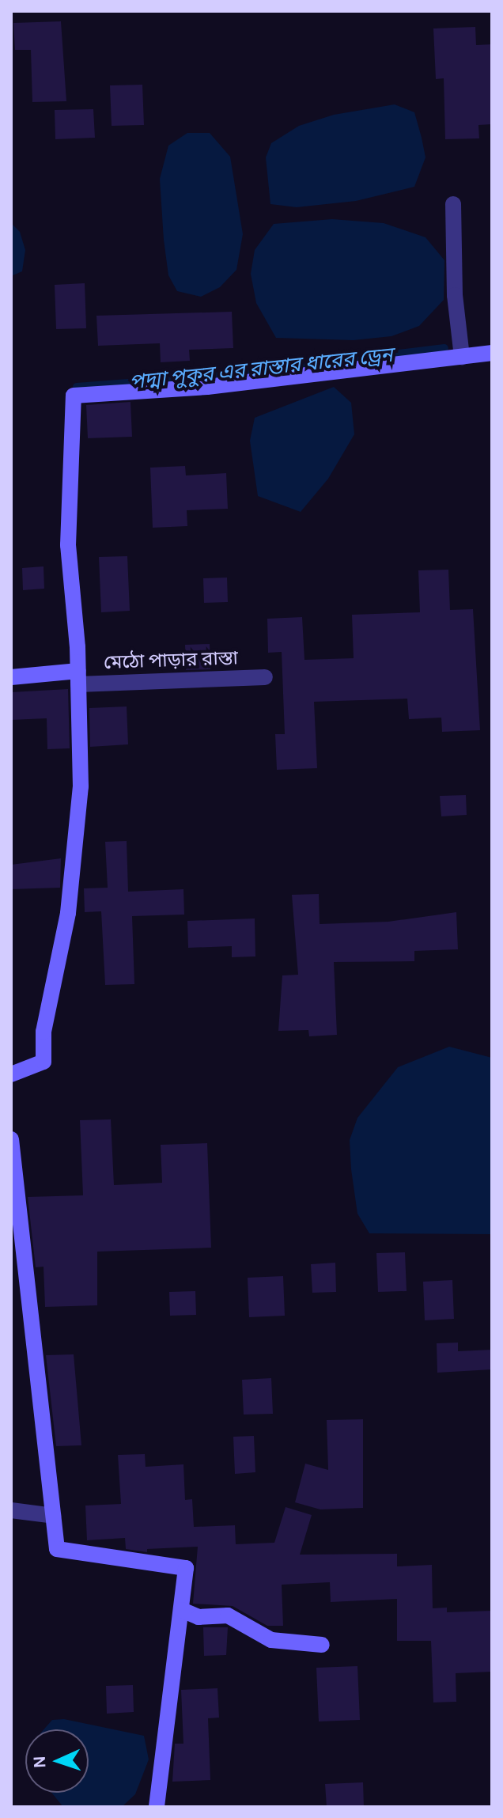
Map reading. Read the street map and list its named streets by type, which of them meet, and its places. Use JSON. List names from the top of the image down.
{
  "streets": {
    "street": ["মেঠো পাড়ার রাস্তা"]
  },
  "water": ["পদ্মা পুকুর এর রাস্তার ধারের ড্রেন"],
  "north": "left"
}
